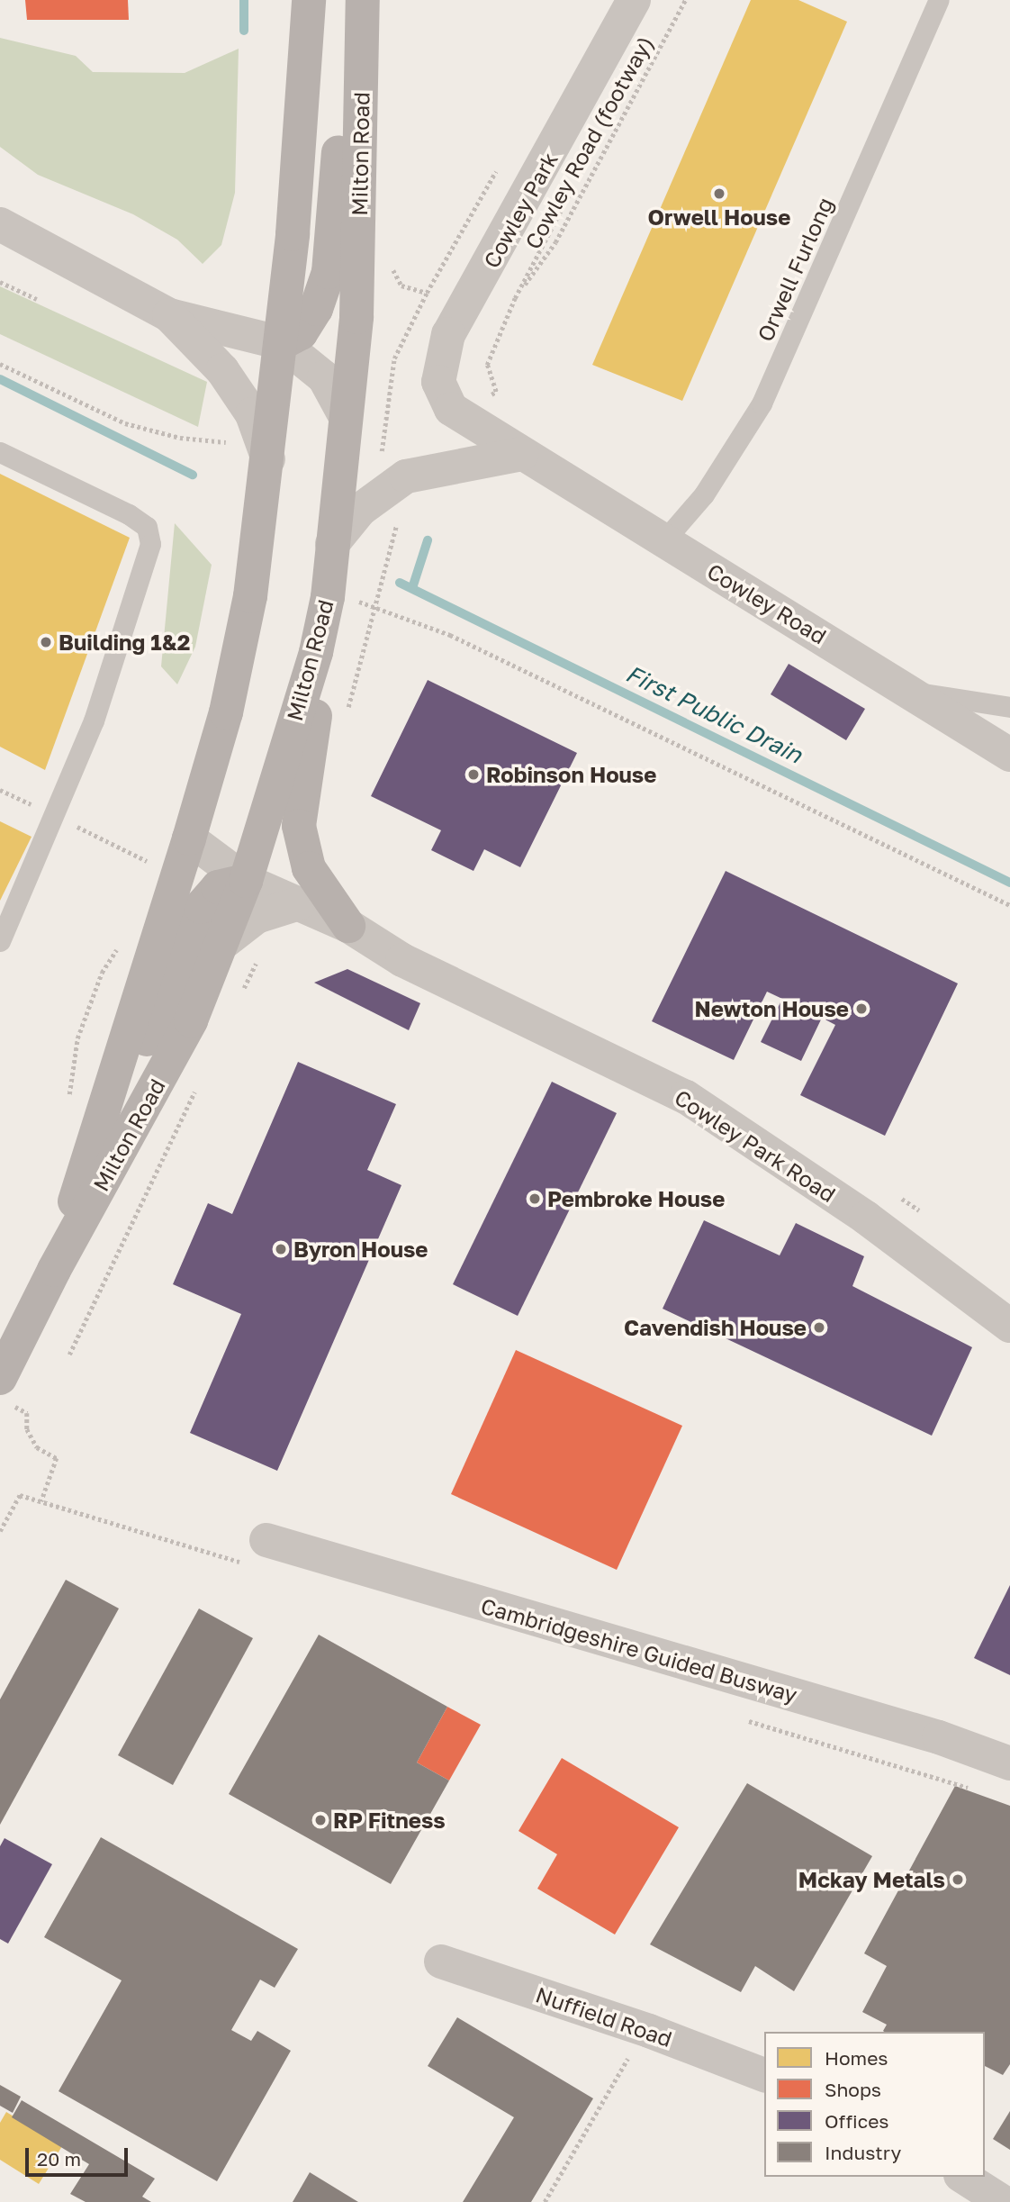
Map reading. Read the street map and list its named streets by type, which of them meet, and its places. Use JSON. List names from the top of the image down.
{
  "streets": {
    "main road": ["Milton Road"],
    "street": [
      "Cowley Park",
      "Cowley Road",
      "Cowley Park Road",
      "Cambridgeshire Guided Busway",
      "Nuffield Road"
    ],
    "lane": ["Orwell Furlong"],
    "path": ["Cowley Road (footway)"]
  },
  "crossings": [
    ["Milton Road", "Cowley Park Road"],
    ["Cowley Park", "Cowley Road"],
    ["Orwell Furlong", "Cowley Road"]
  ],
  "water": ["First Public Drain"],
  "places": [
    "Orwell House",
    "Building 1&2",
    "Robinson House",
    "Newton House",
    "Pembroke House",
    "Byron House",
    "Cavendish House",
    "RP Fitness",
    "Mckay Metals"
  ],
  "legend": [
    "Homes",
    "Shops",
    "Offices",
    "Industry"
  ],
  "scale_bar": "20 m"
}
